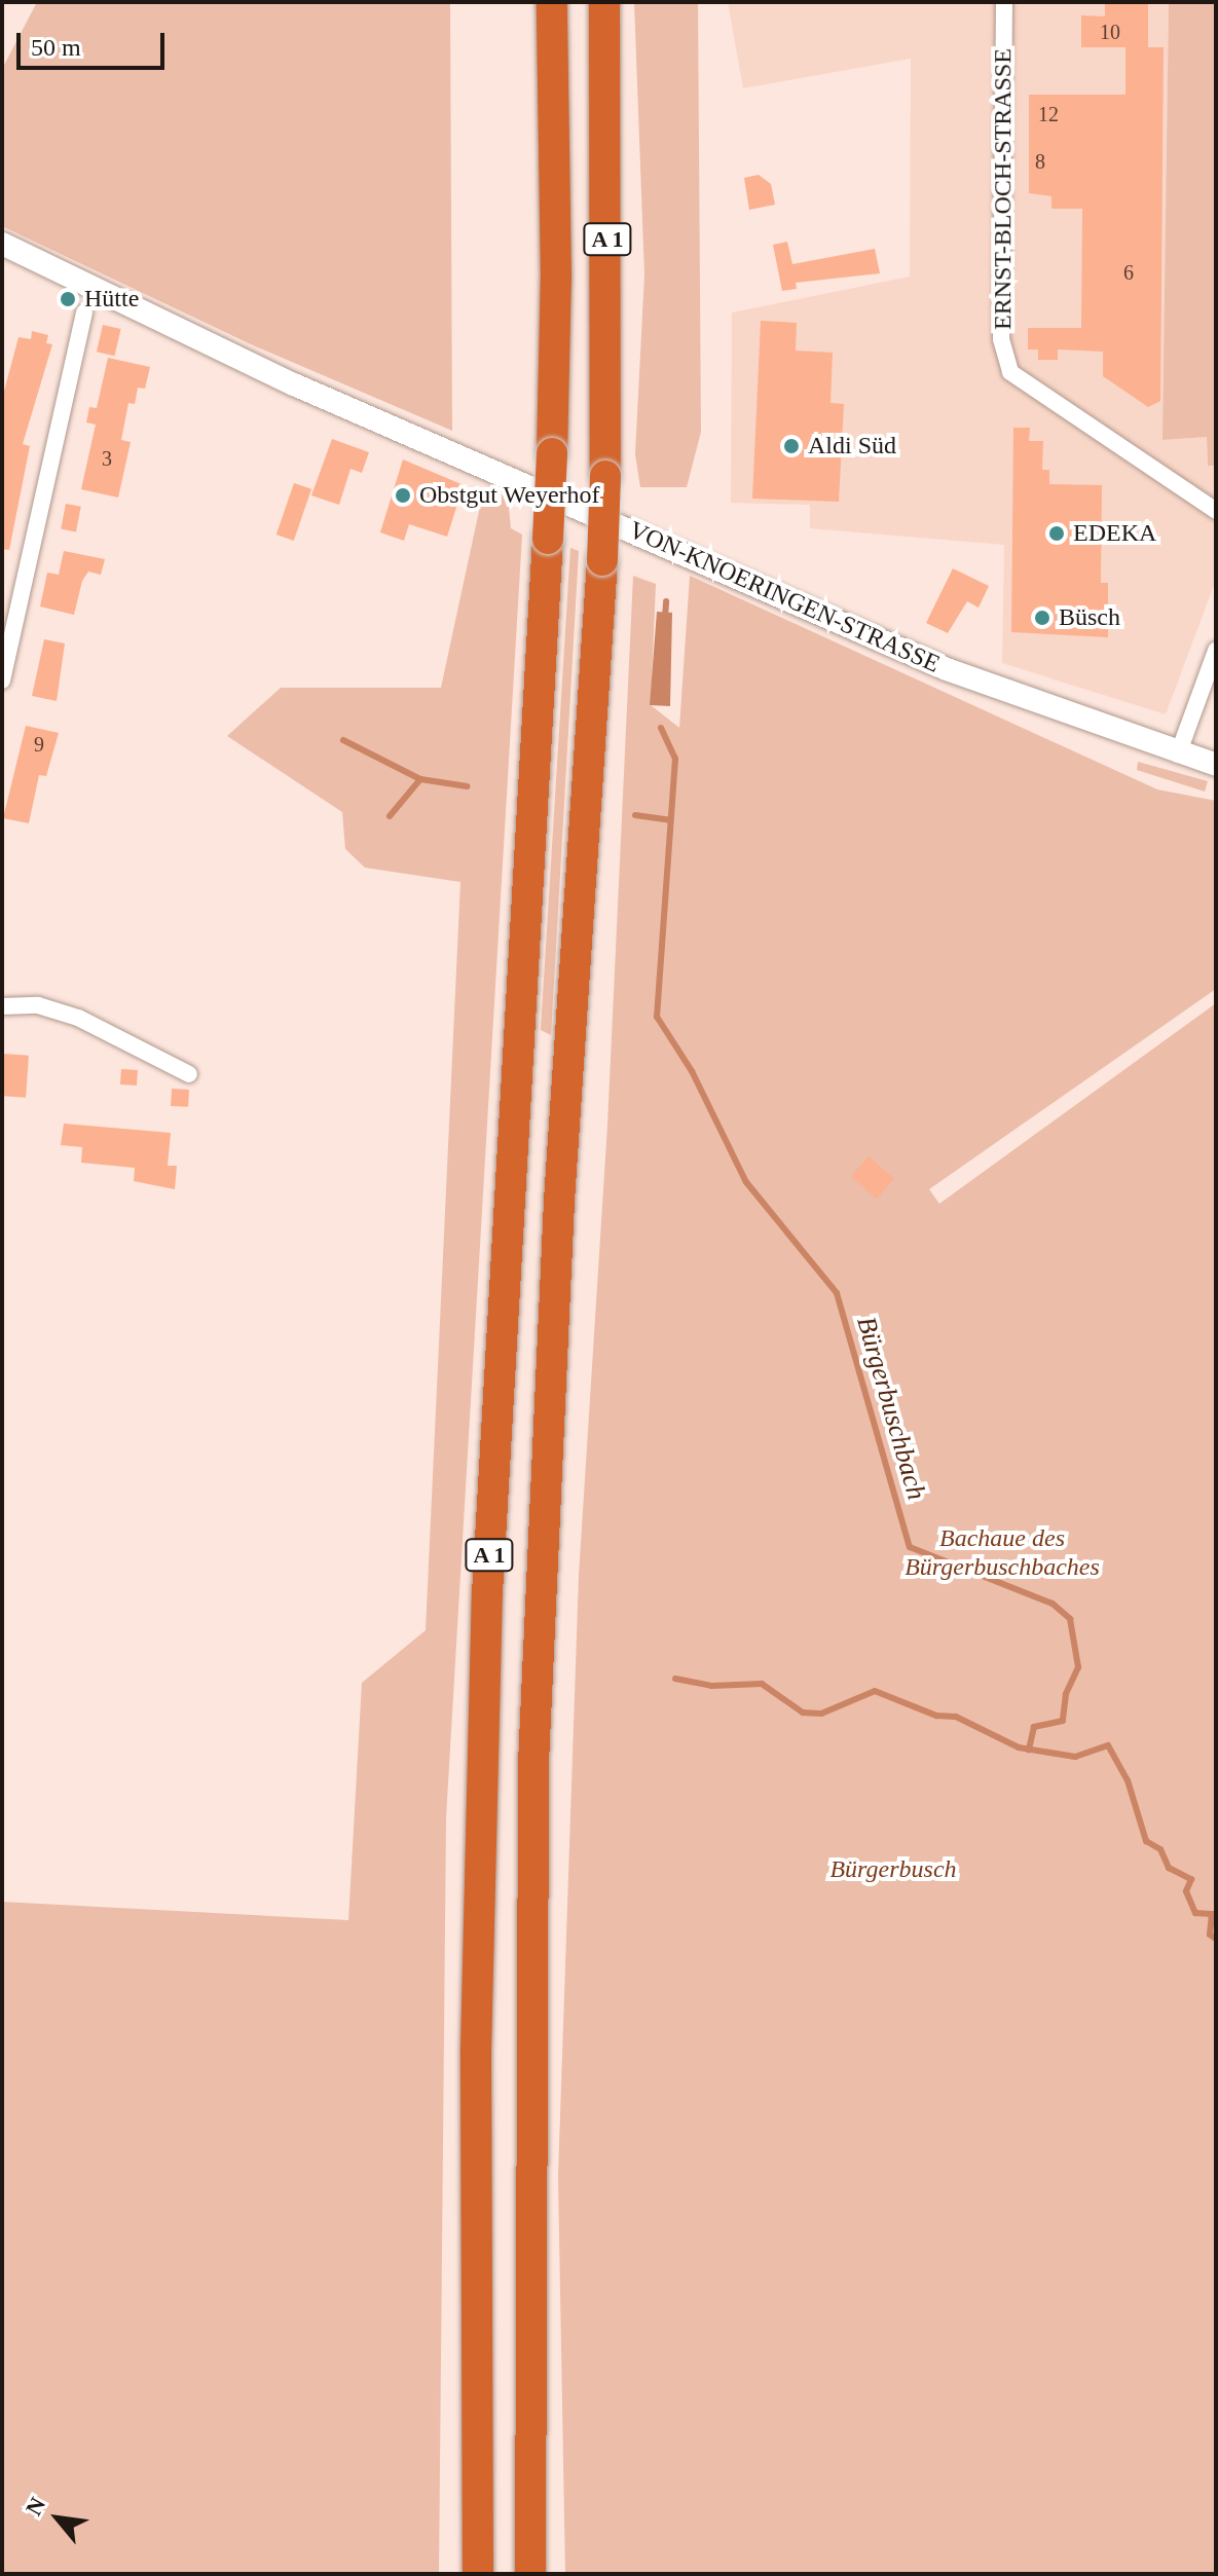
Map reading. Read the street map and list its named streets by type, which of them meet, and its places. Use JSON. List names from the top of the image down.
{
  "streets": {
    "highway": ["A 1"],
    "main road": ["VON-KNOERINGEN-STRASSE"],
    "street": ["ERNST-BLOCH-STRASSE"]
  },
  "water": ["Bürgerbuschbach"],
  "parks": ["Bachaue des Bürgerbuschbaches", "Bürgerbusch"],
  "places": [
    "Hütte",
    "Aldi Süd",
    "Obstgut Weyerhof",
    "EDEKA",
    "Büsch"
  ],
  "house_numbers": [
    "10",
    "12",
    "8",
    "6",
    "3",
    "9"
  ],
  "scale_bar": "50 m",
  "north": "top left"
}
